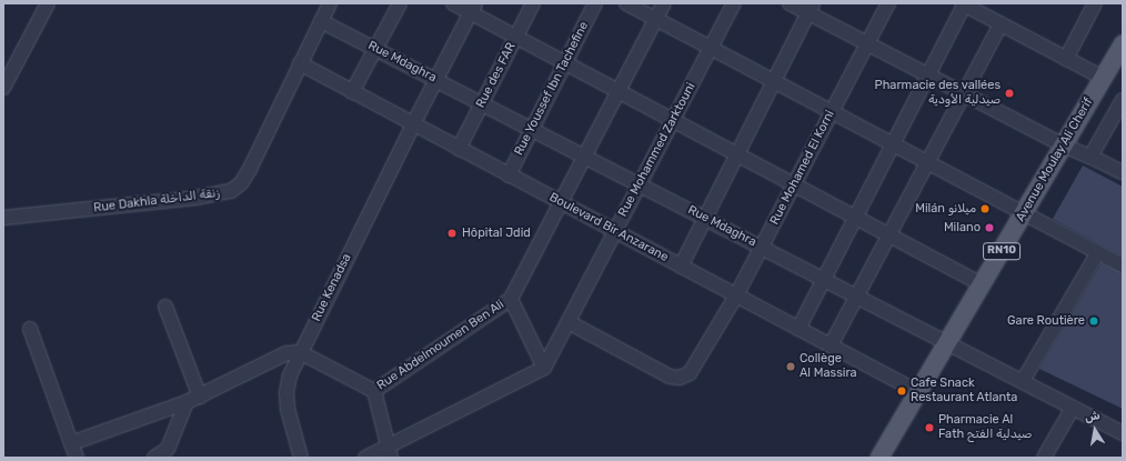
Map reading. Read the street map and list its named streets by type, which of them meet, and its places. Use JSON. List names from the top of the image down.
{
  "streets": {
    "main road": ["Avenue Moulay Ali Cherif", "RN10"],
    "street": [
      "Rue Mdaghra",
      "Rue des FAR",
      "Rue Youssef Ibn Tachefine",
      "Rue Mohammed Zarktouni",
      "Rue Mohamed El Korni",
      "Rue Dakhla زنقة الداخلة",
      "Boulevard Bir Anzarane",
      "Rue Kenadsa",
      "Rue Abdelmoumen Ben Ali"
    ]
  },
  "crossings": [
    ["Rue Mdaghra", "Rue des FAR"],
    ["Rue Mdaghra", "Rue Youssef Ibn Tachefine"],
    ["Rue Mdaghra", "Rue Mohammed Zarktouni"],
    ["Rue Mdaghra", "Avenue Moulay Ali Cherif"],
    ["Rue Mdaghra", "Rue Mohamed El Korni"],
    ["Rue Mdaghra", "Rue Dakhla زنقة الداخلة"],
    ["Rue Mdaghra", "Rue Kenadsa"],
    ["Rue Mdaghra", "Rue Abdelmoumen Ben Ali"],
    ["Rue des FAR", "Boulevard Bir Anzarane"],
    ["Rue Youssef Ibn Tachefine", "Boulevard Bir Anzarane"],
    ["Rue Mohammed Zarktouni", "Rue Mohamed El Korni"],
    ["Rue Mohammed Zarktouni", "Boulevard Bir Anzarane"],
    ["Avenue Moulay Ali Cherif", "Boulevard Bir Anzarane"],
    ["Rue Mohamed El Korni", "Boulevard Bir Anzarane"],
    ["Rue Dakhla زنقة الداخلة", "Boulevard Bir Anzarane"],
    ["Boulevard Bir Anzarane", "Rue Kenadsa"],
    ["Boulevard Bir Anzarane", "Rue Abdelmoumen Ben Ali"]
  ],
  "places": [
    "Pharmacie des vallées صيدلية الأودية",
    "Milán ميلانو",
    "Milano",
    "Hôpital Jdid",
    "Gare Routière",
    "Collège Al Massira",
    "Cafe Snack Restaurant Atlanta",
    "Pharmacie Al Fath صيدلية الفتح"
  ],
  "north": "top"
}
